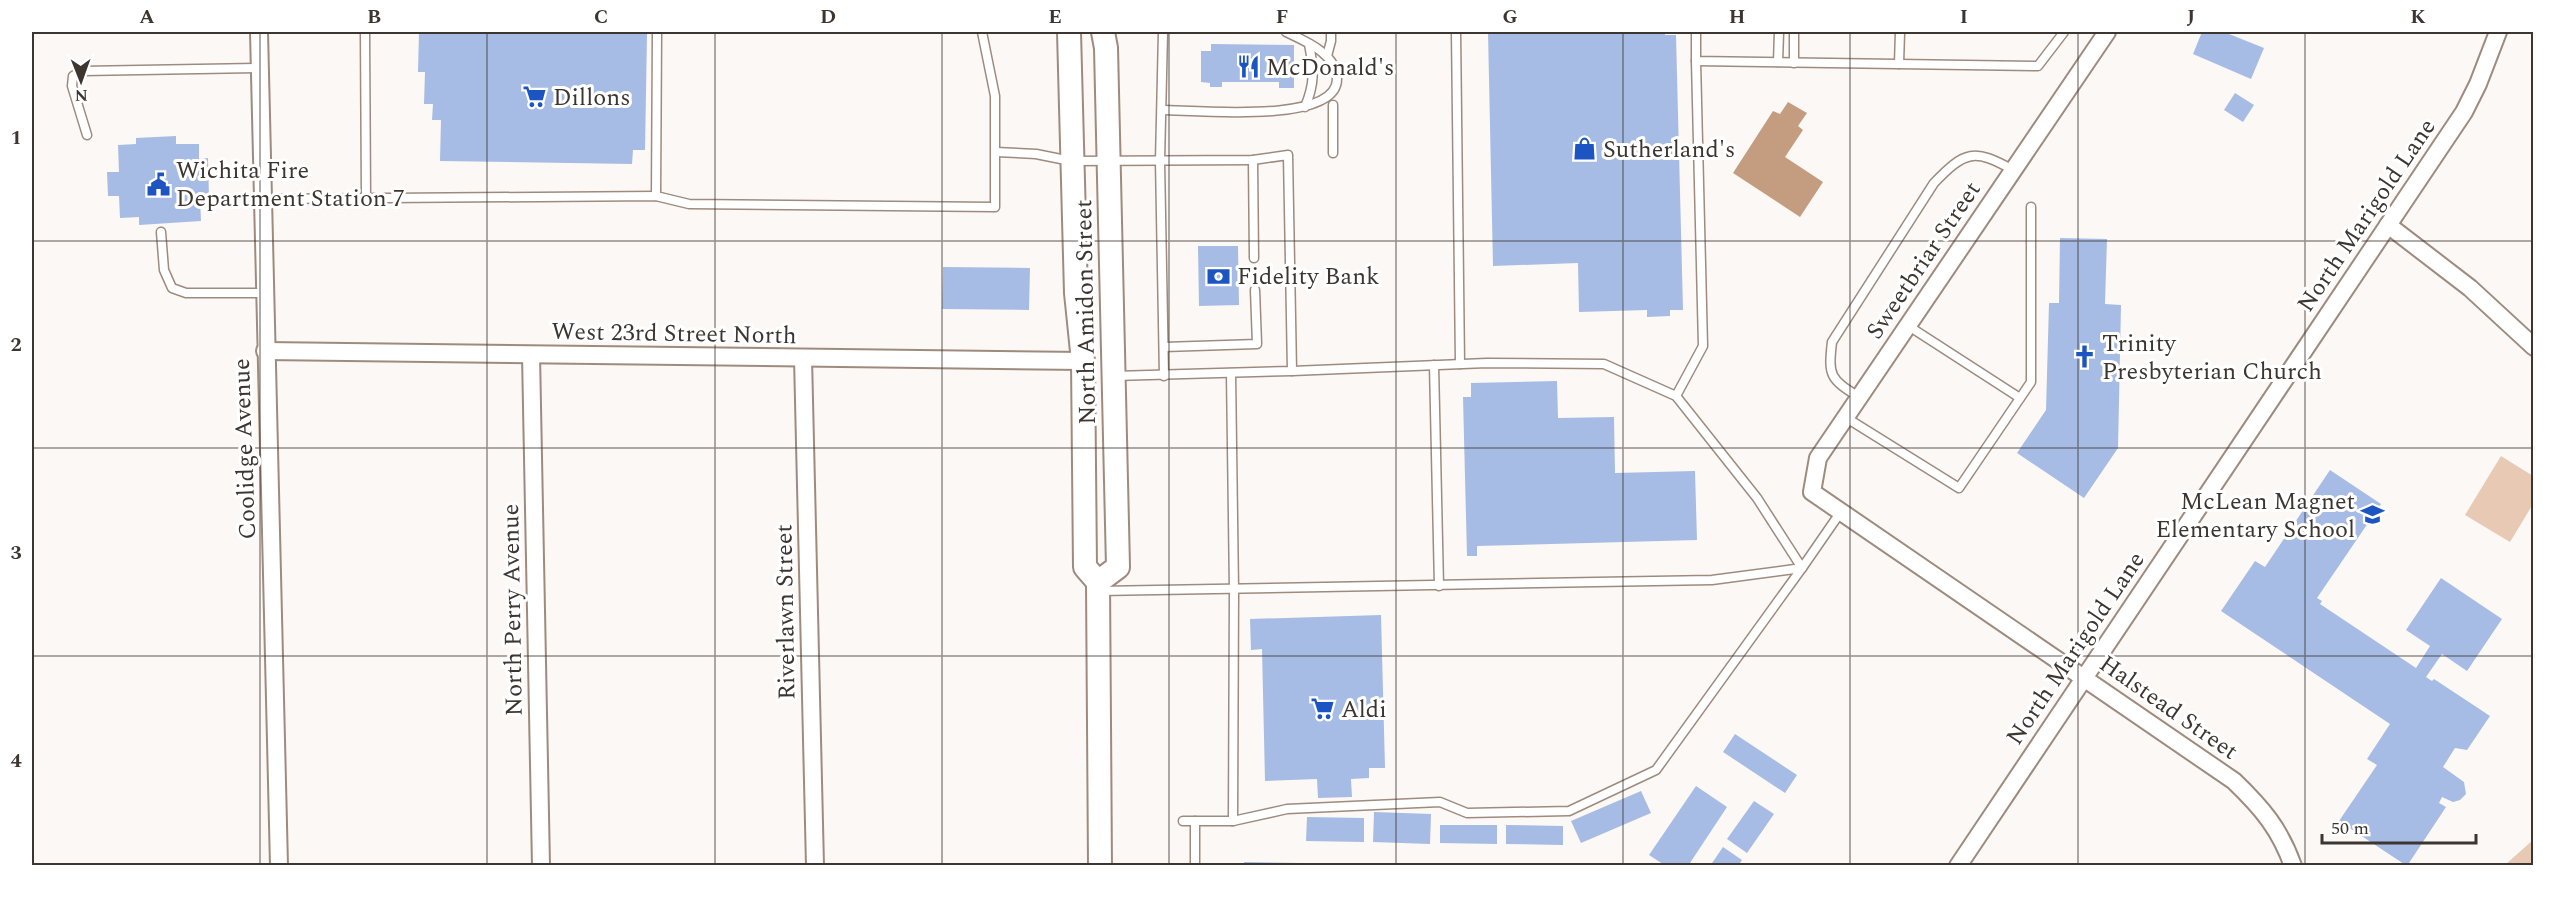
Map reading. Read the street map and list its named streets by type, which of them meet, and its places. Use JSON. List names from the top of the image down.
{
  "streets": {
    "main road": ["North Amidon Street"],
    "street": [
      "North Marigold Lane",
      "Sweetbriar Street",
      "West 23rd Street North",
      "Coolidge Avenue",
      "North Perry Avenue",
      "Riverlawn Street",
      "Halstead Street"
    ]
  },
  "crossings": [
    ["North Marigold Lane", "Halstead Street"],
    ["Sweetbriar Street", "Halstead Street"],
    ["North Amidon Street", "West 23rd Street North"],
    ["West 23rd Street North", "Coolidge Avenue"],
    ["West 23rd Street North", "North Perry Avenue"],
    ["West 23rd Street North", "Riverlawn Street"]
  ],
  "places": {
    "restaurant": ["McDonald's"],
    "supermarket": ["Dillons", "Aldi"],
    "shop": ["Sutherland's"],
    "public building": ["Wichita Fire Department Station 7"],
    "bank": ["Fidelity Bank"],
    "church": ["Trinity Presbyterian Church"],
    "school or university": ["McLean Magnet Elementary School"]
  },
  "scale_bar": "50 m",
  "north": "bottom",
  "grid": {
    "columns": [
      "A",
      "B",
      "C",
      "D",
      "E",
      "F",
      "G",
      "H",
      "I",
      "J",
      "K"
    ],
    "rows": [
      "1",
      "2",
      "3",
      "4"
    ]
  }
}
